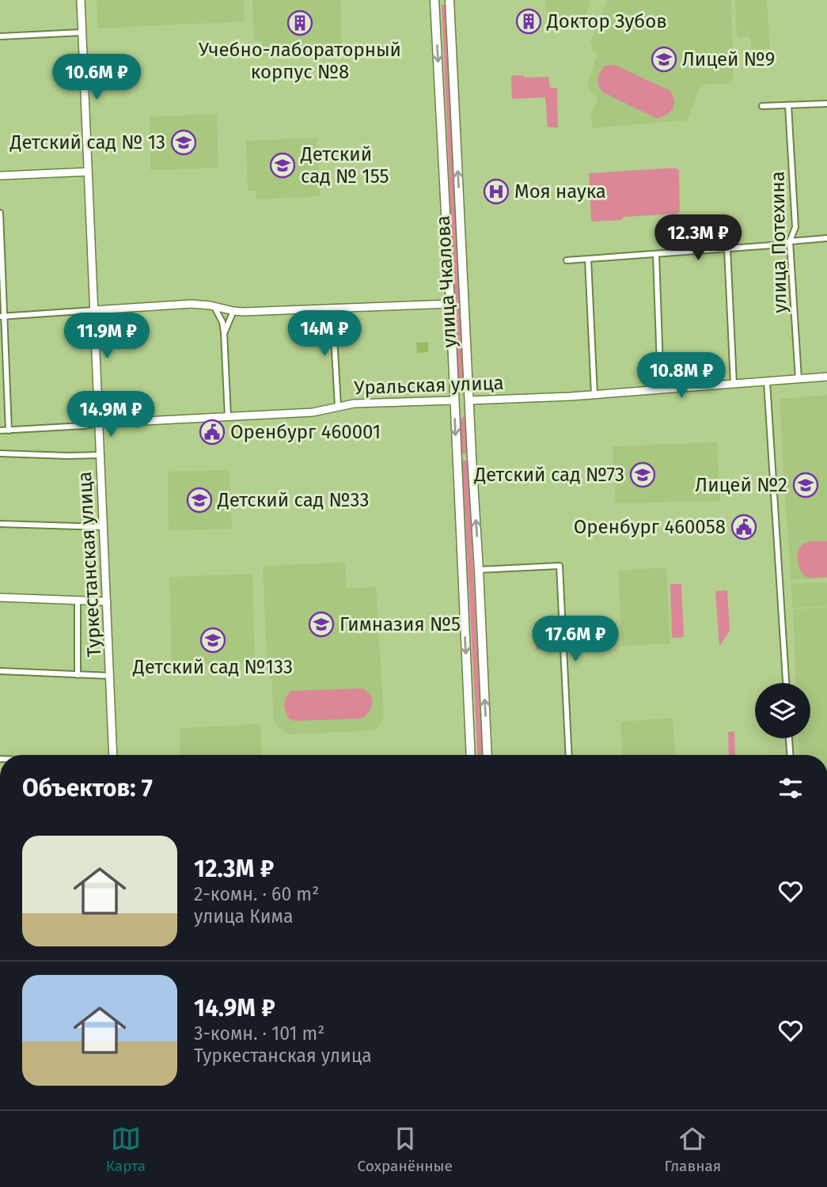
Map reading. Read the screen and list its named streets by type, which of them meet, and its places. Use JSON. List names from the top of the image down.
{
  "streets": {
    "main road": ["улица Чкалова", "Уральская улица"],
    "street": ["улица Потехина", "Туркестанская улица"]
  },
  "crossings": [
    ["улица Потехина", "Уральская улица"],
    ["улица Чкалова", "Уральская улица"],
    ["Уральская улица", "Туркестанская улица"]
  ],
  "places": {
    "building": ["Доктор Зубов", "Учебно-лабораторный корпус №8"],
    "school or university": [
      "Лицей №9",
      "Детский сад № 13",
      "Детский сад № 155",
      "Детский сад №73",
      "Лицей №2",
      "Детский сад №33",
      "Гимназия №5",
      "Детский сад №133"
    ],
    "hospital": ["Моя наука"],
    "public building": ["Оренбург 460001", "Оренбург 460058"]
  },
  "page": {
    "price": [
      "10.6M ₽",
      "12.3M ₽",
      "14M ₽",
      "11.9M ₽",
      "10.8M ₽",
      "14.9M ₽",
      "17.6M ₽"
    ],
    "heading": "Объектов: 7",
    "list": [
      {
        "name": "12.3M ₽",
        "note": "2-комн. · 60 m² · улица Кима"
      },
      {
        "name": "14.9M ₽",
        "note": "3-комн. · 101 m² · Туркестанская улица"
      }
    ],
    "tabs": ["Карта", "Сохранённые", "Главная"]
  }
}
